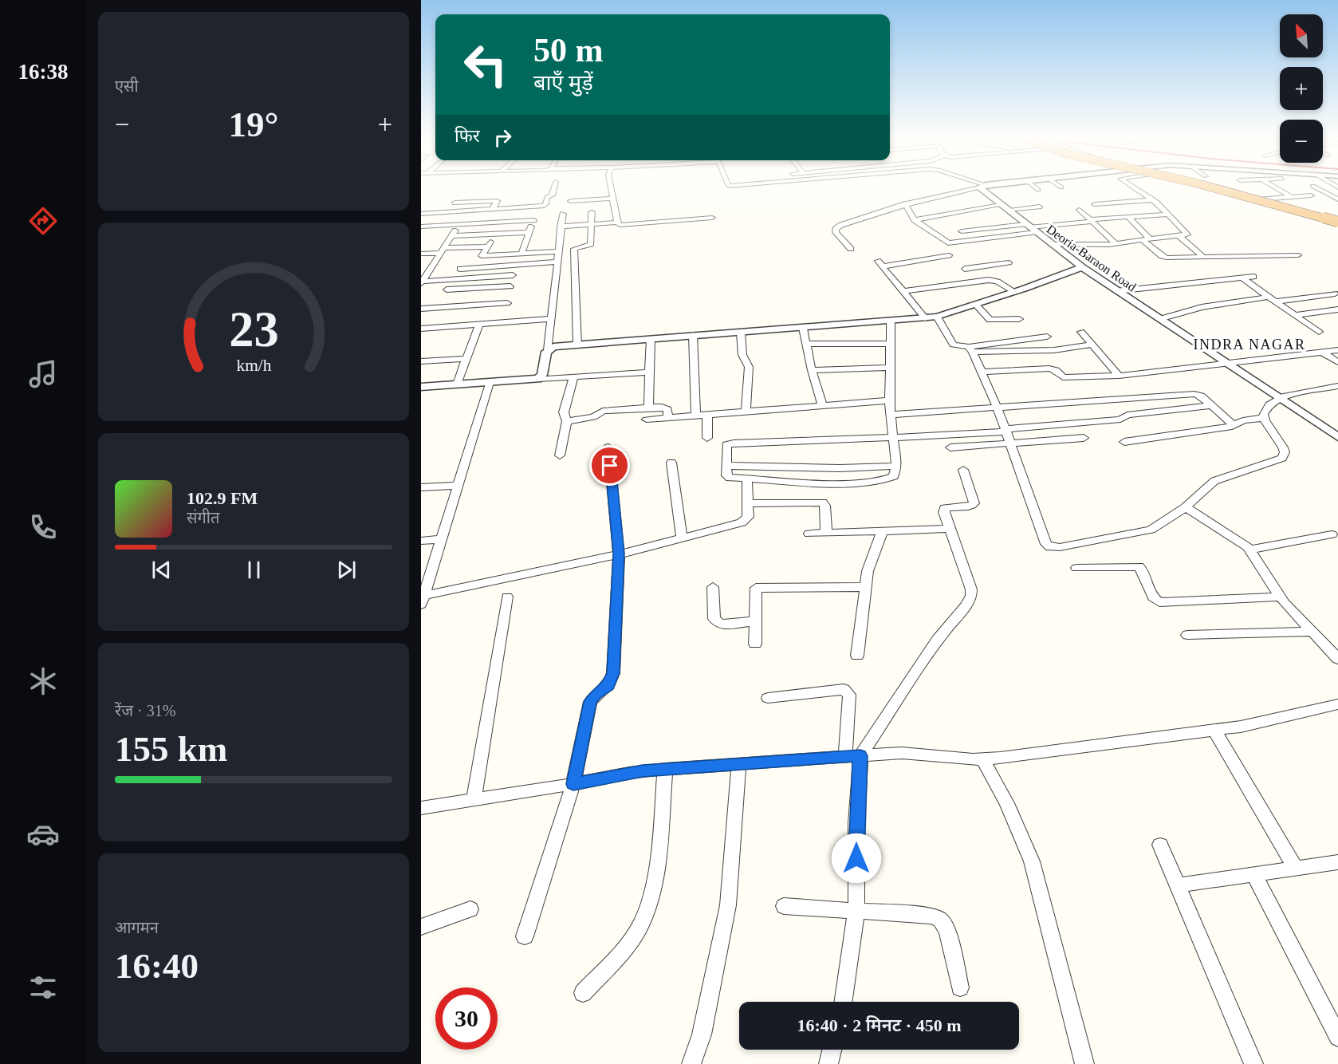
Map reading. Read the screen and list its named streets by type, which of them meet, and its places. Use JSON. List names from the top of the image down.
{
  "streets": {
    "street": ["Deoria-Baraon Road"]
  },
  "districts": ["INDRA NAGAR"],
  "north": "top left",
  "page": {
    "tabs": "16:38",
    "tile": [
      "एसी",
      ["रेंज · 31%", "155 km"],
      ["आगमन", "16:40"]
    ],
    "map_buttons": ["+", "−"],
    "turn": ["50 m", "बाएँ मुड़ें"],
    "heat": ["−", "19°", "+"],
    "then": "फिर",
    "song": ["102.9 FM", "संगीत"],
    "limit": "30",
    "trip": "16:40 · 2 मिनट · 450 m",
    "gauge": ["23", "km/h"]
  }
}
